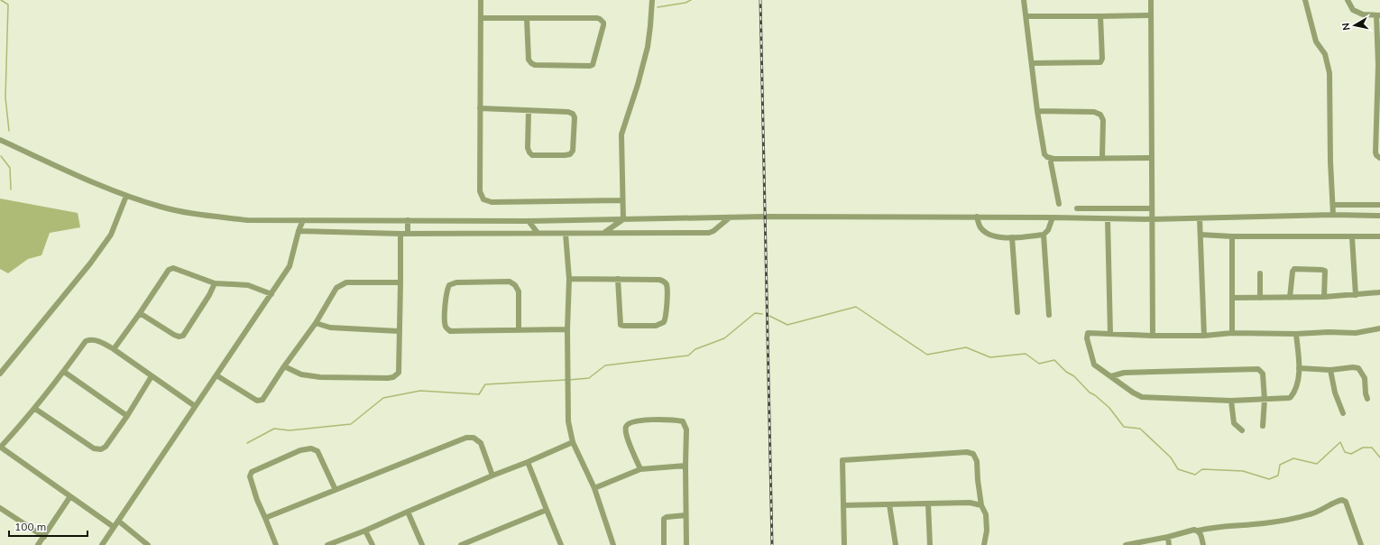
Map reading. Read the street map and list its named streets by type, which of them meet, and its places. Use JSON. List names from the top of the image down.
{
  "scale_bar": "100 m",
  "north": "left"
}
